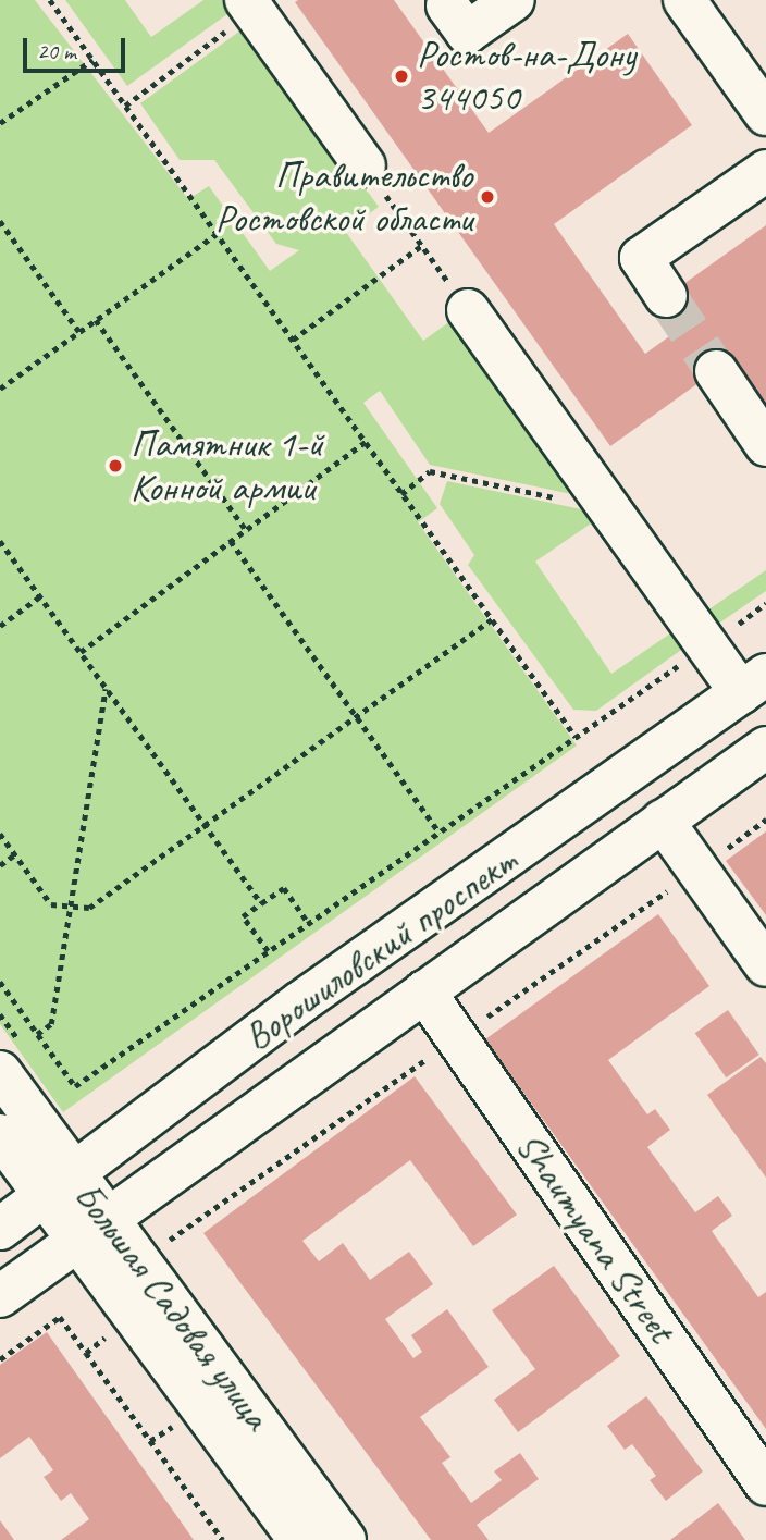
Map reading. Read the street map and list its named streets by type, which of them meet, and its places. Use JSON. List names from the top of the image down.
{
  "streets": {
    "main road": ["Ворошиловский проспект", "Shaumyana Street", "Большая Садовая улица"]
  },
  "crossings": [
    ["Ворошиловский проспект", "Shaumyana Street"],
    ["Ворошиловский проспект", "Большая Садовая улица"]
  ],
  "places": ["Ростов-на-Дону 344050", "Правительство Ростовской области", "Памятник 1-й Конной армии"],
  "scale_bar": "20 m"
}
